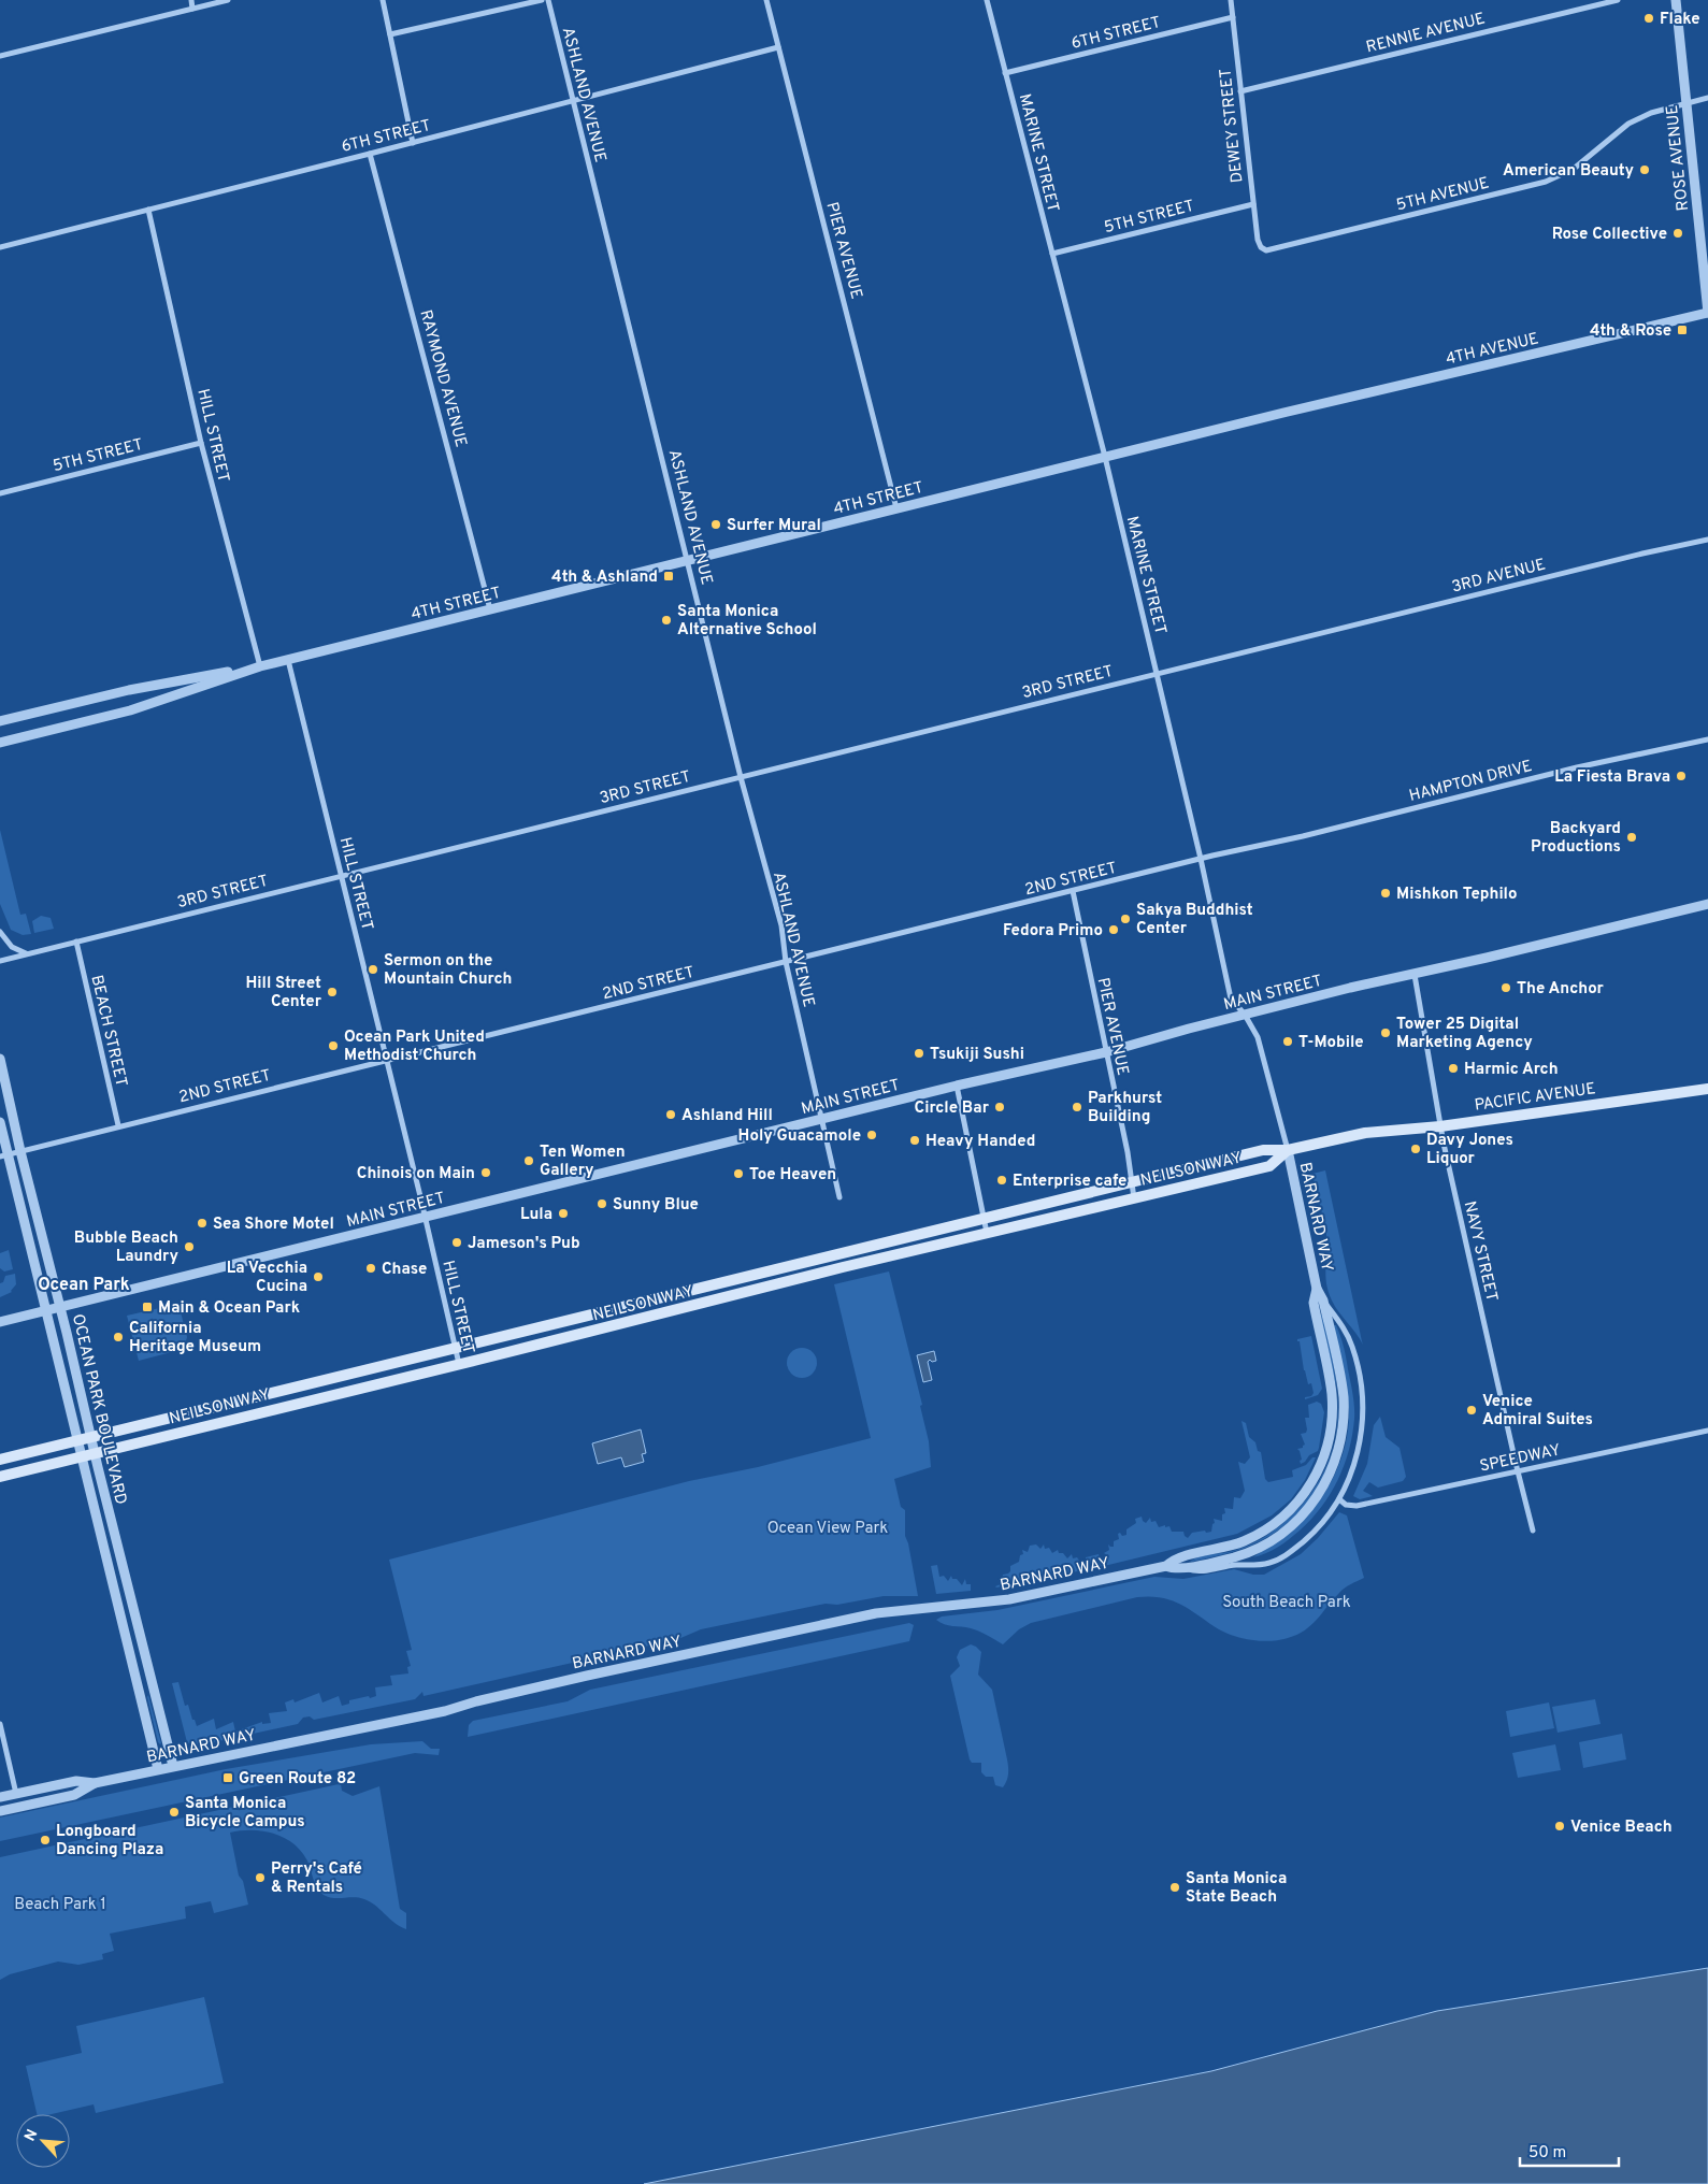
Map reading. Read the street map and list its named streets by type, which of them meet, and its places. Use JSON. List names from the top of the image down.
{
  "streets": {
    "main road": ["PACIFIC AVENUE", "NEILSON WAY"],
    "street": [
      "6TH STREET",
      "RENNIE AVENUE",
      "ASHLAND AVENUE",
      "DEWEY STREET",
      "MARINE STREET",
      "ROSE AVENUE",
      "5TH AVENUE",
      "5TH STREET",
      "PIER AVENUE",
      "4TH AVENUE",
      "RAYMOND AVENUE",
      "HILL STREET",
      "4TH STREET",
      "3RD AVENUE",
      "3RD STREET",
      "HAMPTON DRIVE",
      "2ND STREET",
      "MAIN STREET",
      "BEACH STREET",
      "BARNARD WAY",
      "NAVY STREET",
      "OCEAN PARK BOULEVARD",
      "SPEEDWAY"
    ]
  },
  "crossings": [
    ["6TH STREET", "ASHLAND AVENUE"],
    ["6TH STREET", "DEWEY STREET"],
    ["6TH STREET", "MARINE STREET"],
    ["6TH STREET", "PIER AVENUE"],
    ["6TH STREET", "RAYMOND AVENUE"],
    ["6TH STREET", "HILL STREET"],
    ["RENNIE AVENUE", "DEWEY STREET"],
    ["ASHLAND AVENUE", "4TH STREET"],
    ["ASHLAND AVENUE", "3RD STREET"],
    ["ASHLAND AVENUE", "2ND STREET"],
    ["ASHLAND AVENUE", "MAIN STREET"],
    ["DEWEY STREET", "5TH AVENUE"],
    ["DEWEY STREET", "5TH STREET"],
    ["MARINE STREET", "5TH STREET"],
    ["MARINE STREET", "4TH STREET"],
    ["MARINE STREET", "3RD STREET"],
    ["MARINE STREET", "2ND STREET"],
    ["MARINE STREET", "MAIN STREET"],
    ["MARINE STREET", "NEILSON WAY"],
    ["MARINE STREET", "BARNARD WAY"],
    ["ROSE AVENUE", "5TH AVENUE"],
    ["ROSE AVENUE", "4TH AVENUE"],
    ["5TH STREET", "HILL STREET"],
    ["PIER AVENUE", "4TH STREET"],
    ["PIER AVENUE", "2ND STREET"],
    ["PIER AVENUE", "MAIN STREET"],
    ["PIER AVENUE", "NEILSON WAY"],
    ["4TH AVENUE", "4TH STREET"],
    ["RAYMOND AVENUE", "4TH STREET"],
    ["HILL STREET", "4TH STREET"],
    ["HILL STREET", "3RD STREET"],
    ["HILL STREET", "2ND STREET"],
    ["HILL STREET", "MAIN STREET"],
    ["HILL STREET", "NEILSON WAY"],
    ["3RD AVENUE", "3RD STREET"],
    ["3RD STREET", "BEACH STREET"],
    ["HAMPTON DRIVE", "2ND STREET"],
    ["2ND STREET", "BEACH STREET"],
    ["2ND STREET", "OCEAN PARK BOULEVARD"],
    ["MAIN STREET", "NAVY STREET"],
    ["MAIN STREET", "OCEAN PARK BOULEVARD"],
    ["PACIFIC AVENUE", "NEILSON WAY"],
    ["PACIFIC AVENUE", "NAVY STREET"],
    ["NEILSON WAY", "BARNARD WAY"],
    ["NEILSON WAY", "OCEAN PARK BOULEVARD"],
    ["BARNARD WAY", "OCEAN PARK BOULEVARD"],
    ["BARNARD WAY", "SPEEDWAY"],
    ["NAVY STREET", "SPEEDWAY"]
  ],
  "districts": ["Ocean Park"],
  "parks": ["Ocean View Park", "South Beach Park", "Beach Park 1"],
  "places": {
    "other": [
      "Flake",
      "American Beauty",
      "Rose Collective",
      "Surfer Mural",
      "Santa Monica Alternative School",
      "La Fiesta Brava",
      "Backyard Productions",
      "Mishkon Tephilo",
      "Sakya Buddhist Center",
      "Fedora Primo",
      "Sermon on the Mountain Church",
      "The Anchor",
      "Hill Street Center",
      "Tower 25 Digital Marketing Agency",
      "T-Mobile",
      "Ocean Park United Methodist Church",
      "Tsukiji Sushi",
      "Harmic Arch",
      "Circle Bar",
      "Parkhurst Building",
      "Ashland Hill",
      "Holy Guacamole",
      "Heavy Handed",
      "Davy Jones Liquor",
      "Ten Women Gallery",
      "Chinois on Main",
      "Toe Heaven",
      "Enterprise cafe",
      "Sunny Blue",
      "Lula",
      "Sea Shore Motel",
      "Jameson's Pub",
      "Bubble Beach Laundry",
      "Chase",
      "La Vecchia Cucina",
      "California Heritage Museum",
      "Venice Admiral Suites",
      "Santa Monica Bicycle Campus",
      "Venice Beach",
      "Longboard Dancing Plaza",
      "Perry's Café & Rentals",
      "Santa Monica State Beach"
    ],
    "transit": [
      "4th & Rose",
      "4th & Ashland",
      "Main & Ocean Park",
      "Green Route 82"
    ]
  },
  "scale_bar": "50 m",
  "north": "top left"
}
